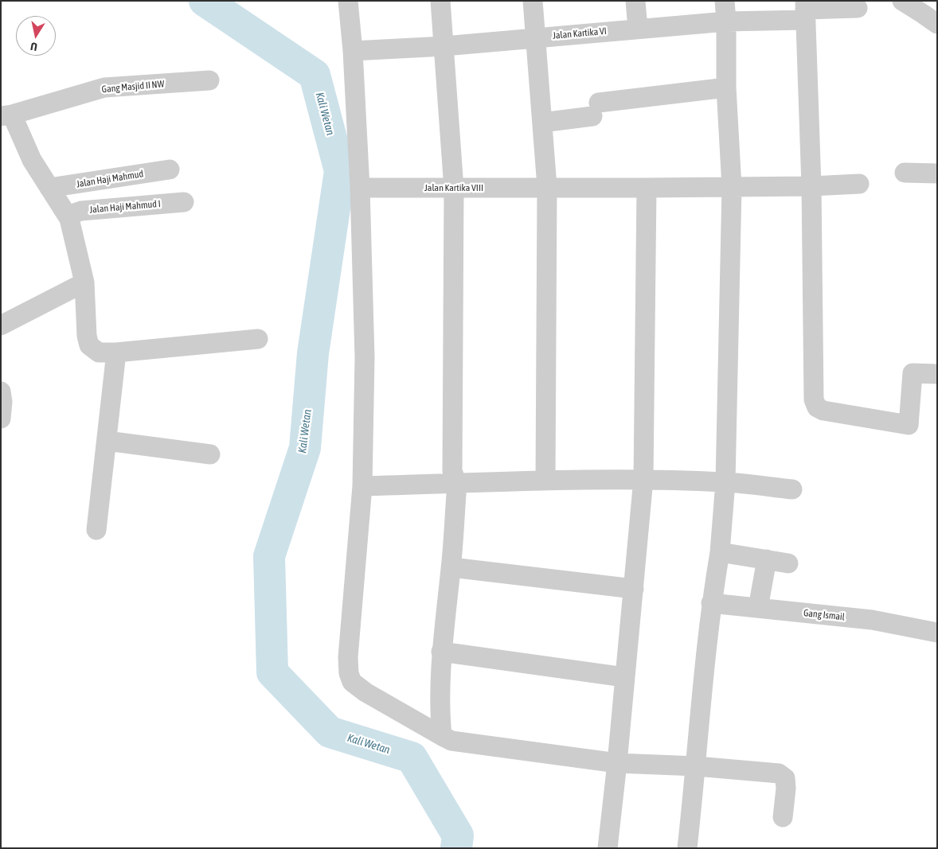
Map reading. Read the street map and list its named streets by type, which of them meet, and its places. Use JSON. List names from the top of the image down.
{
  "streets": {
    "street": [
      "Jalan Kartika VI",
      "Gang Masjid II NW",
      "Jalan Haji Mahmud",
      "Jalan Kartika VIII",
      "Jalan Haji Mahmud I",
      "Gang Ismail"
    ]
  },
  "water": ["Kali Wetan"],
  "north": "bottom"
}
